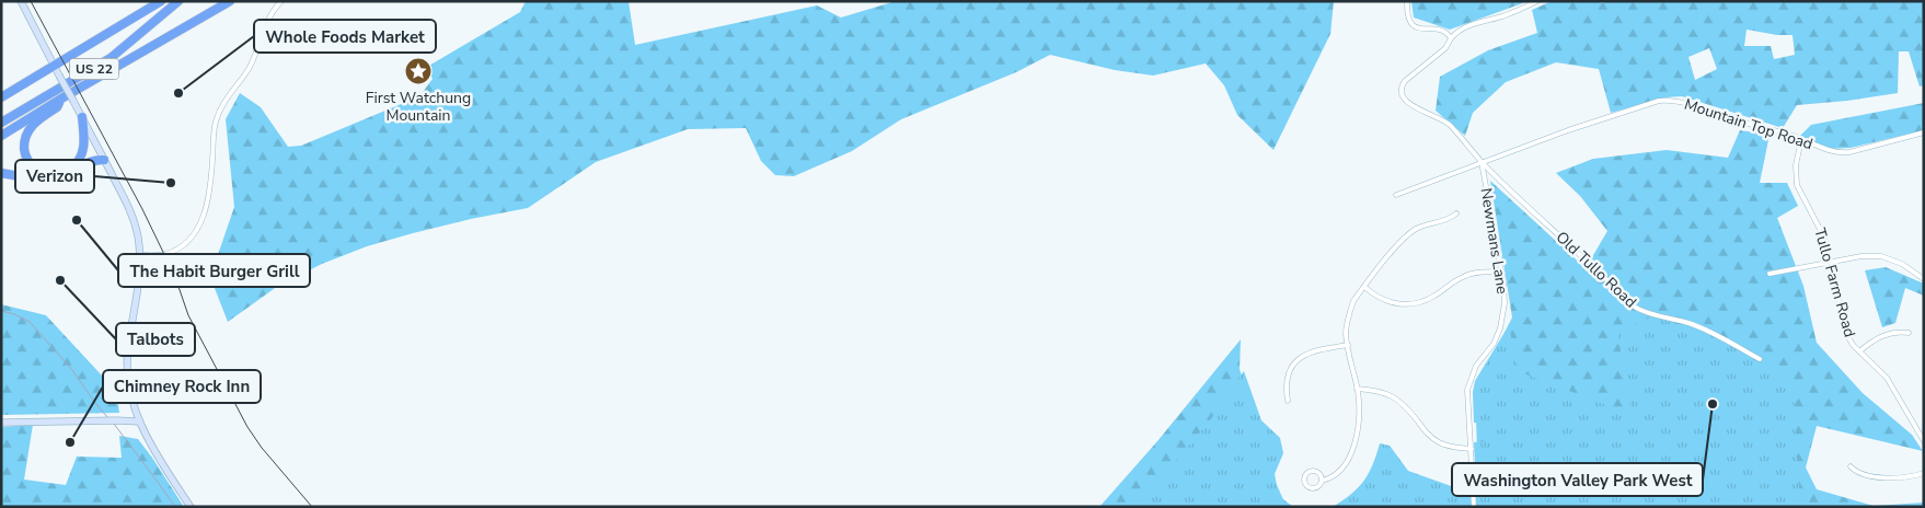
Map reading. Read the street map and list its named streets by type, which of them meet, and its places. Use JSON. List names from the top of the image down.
{
  "streets": {
    "highway": ["US 22"],
    "street": [
      "Mountain Top Road",
      "Newmans Lane",
      "Old Tullo Road",
      "Tullo Farm Road"
    ]
  },
  "crossings": [
    ["Mountain Top Road", "Newmans Lane"],
    ["Mountain Top Road", "Old Tullo Road"],
    ["Mountain Top Road", "Tullo Farm Road"],
    ["Newmans Lane", "Old Tullo Road"]
  ],
  "places": {
    "place": ["First Watchung Mountain"],
    "other": [
      "Whole Foods Market",
      "Verizon",
      "The Habit Burger Grill",
      "Talbots",
      "Washington Valley Park West",
      "Chimney Rock Inn"
    ]
  }
}
